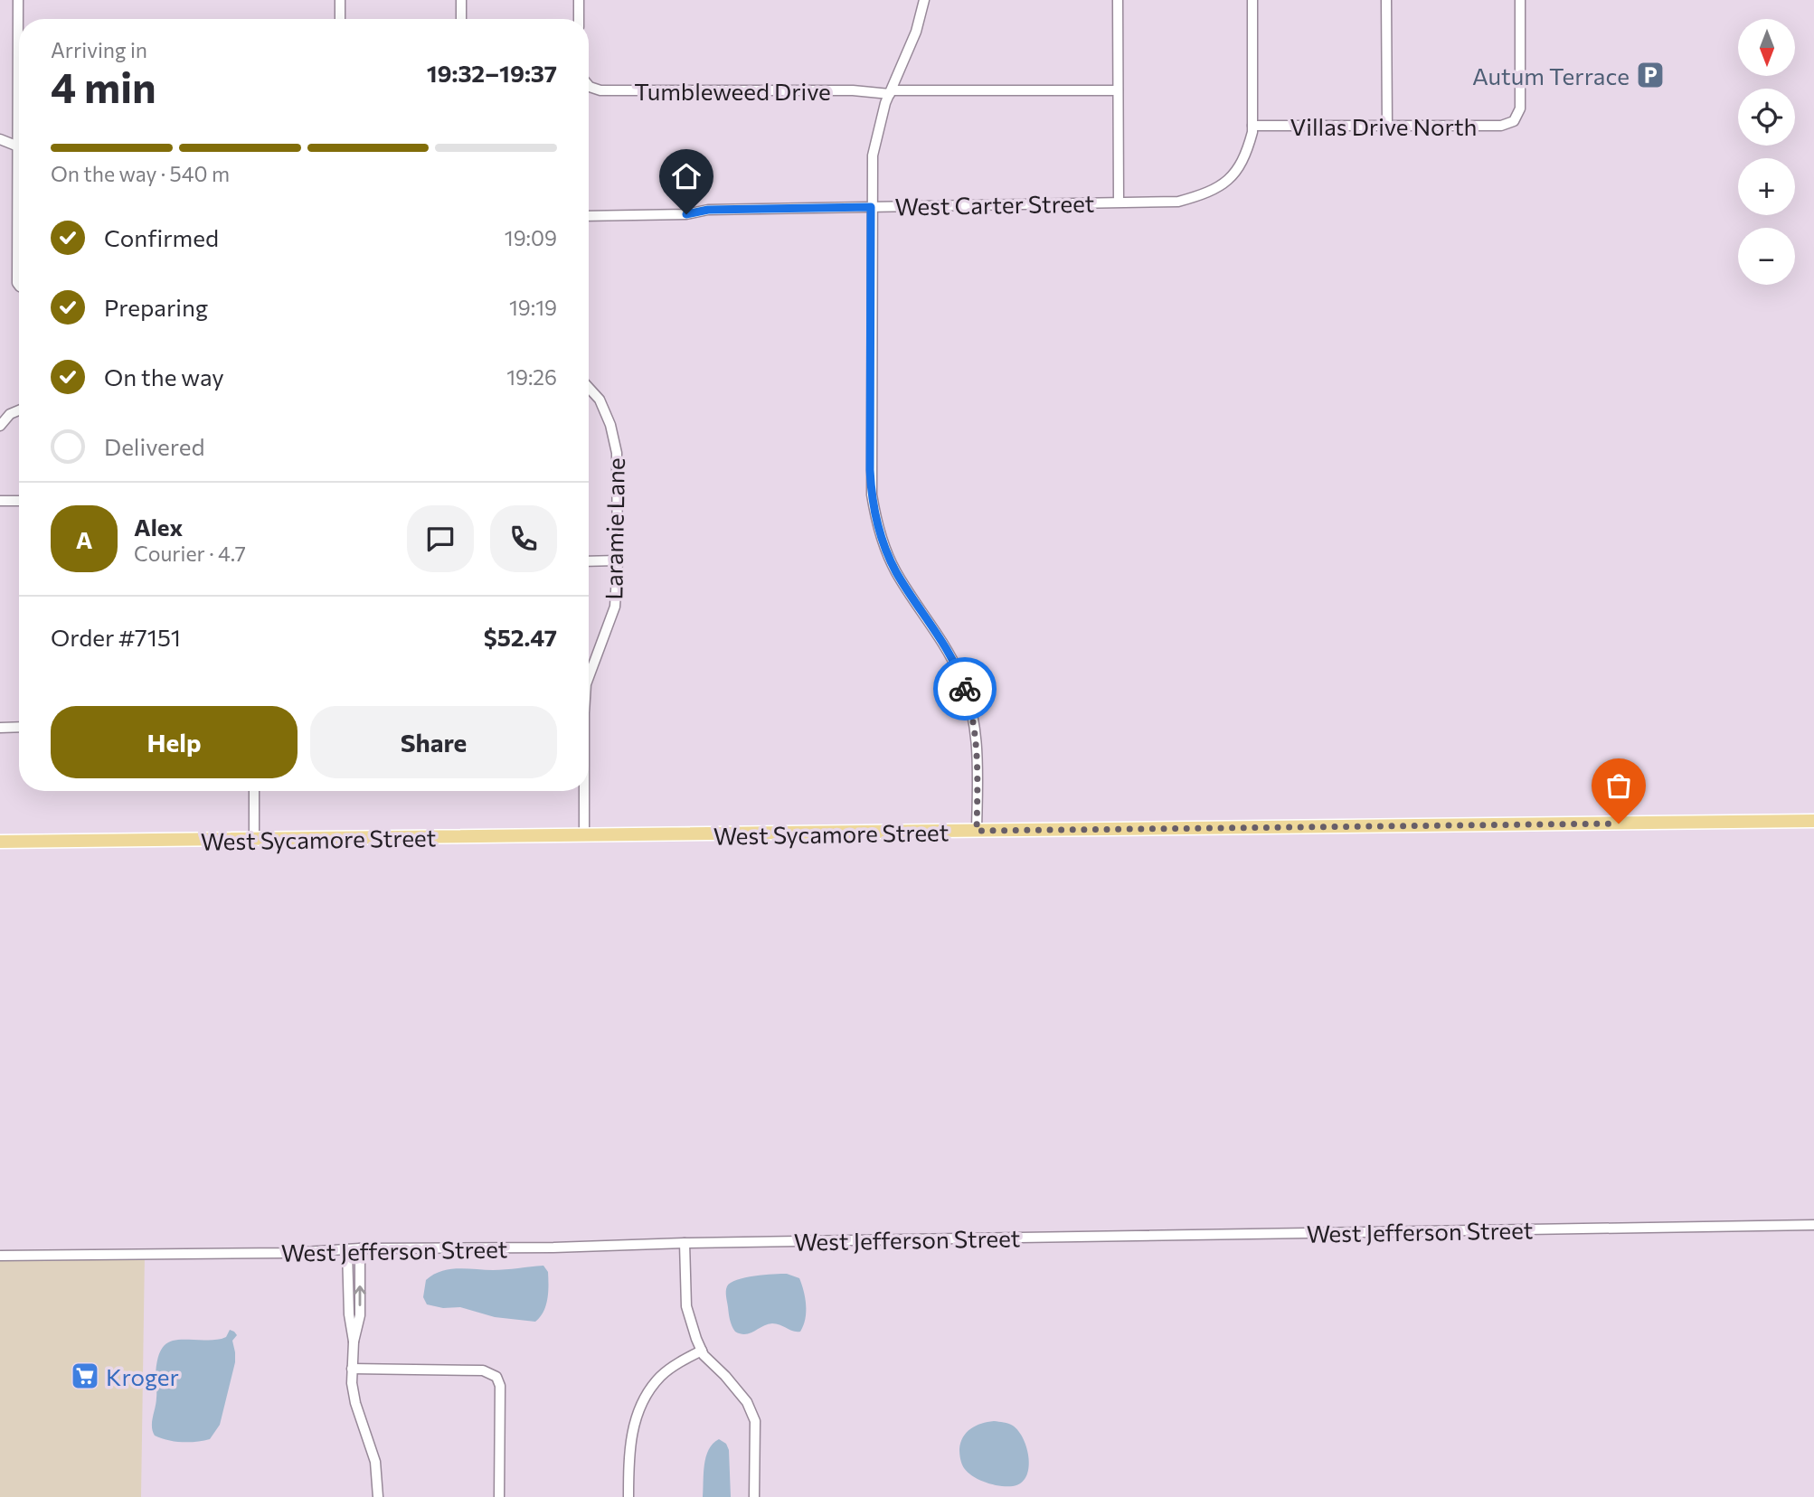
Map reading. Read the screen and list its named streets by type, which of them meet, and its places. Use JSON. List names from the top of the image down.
{
  "streets": {
    "main road": ["West Sycamore Street"],
    "street": [
      "Tumbleweed Drive",
      "Villas Drive North",
      "West Carter Street",
      "Laramie Lane",
      "West Jefferson Street"
    ]
  },
  "crossings": [
    ["Villas Drive North", "West Carter Street"],
    ["Laramie Lane", "West Sycamore Street"]
  ],
  "places": {
    "parking": ["Autum Terrace"],
    "supermarket": ["Kroger"]
  },
  "north": "bottom",
  "page": {
    "map_buttons": ["+", "−"],
    "heading": ["4 min", "Arriving in", "19:32–19:37"],
    "panel": [
      "Alex",
      "Courier · 4.7",
      "Order #7151",
      "$52.47"
    ],
    "bar": "On the way · 540 m",
    "list": [
      ["Confirmed", "19:09"],
      ["Preparing", "19:19"],
      ["On the way", "19:26"],
      "Delivered"
    ],
    "round": "A",
    "buttons": ["Help", "Share"]
  }
}
